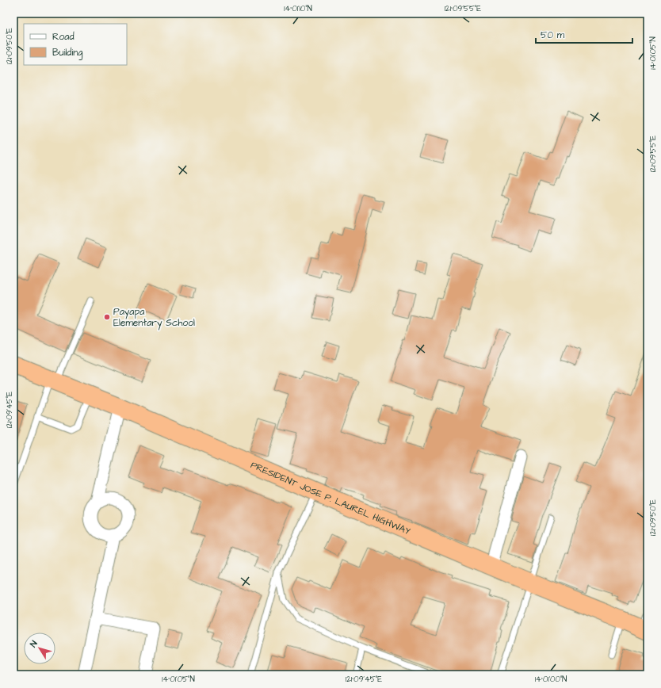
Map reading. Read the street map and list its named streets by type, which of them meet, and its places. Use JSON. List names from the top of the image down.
{
  "streets": {
    "highway": ["PRESIDENT JOSE P. LAUREL HIGHWAY"]
  },
  "places": ["Payapa Elementary School"],
  "legend": ["Road", "Building"],
  "scale_bar": "50 m",
  "north": "top left",
  "coordinates": [
    "14°01'10\"N",
    "121°09'55\"E",
    "121°09'50\"E",
    "14°01'05\"N",
    "121°09'45\"E",
    "14°01'00\"N"
  ]
}
